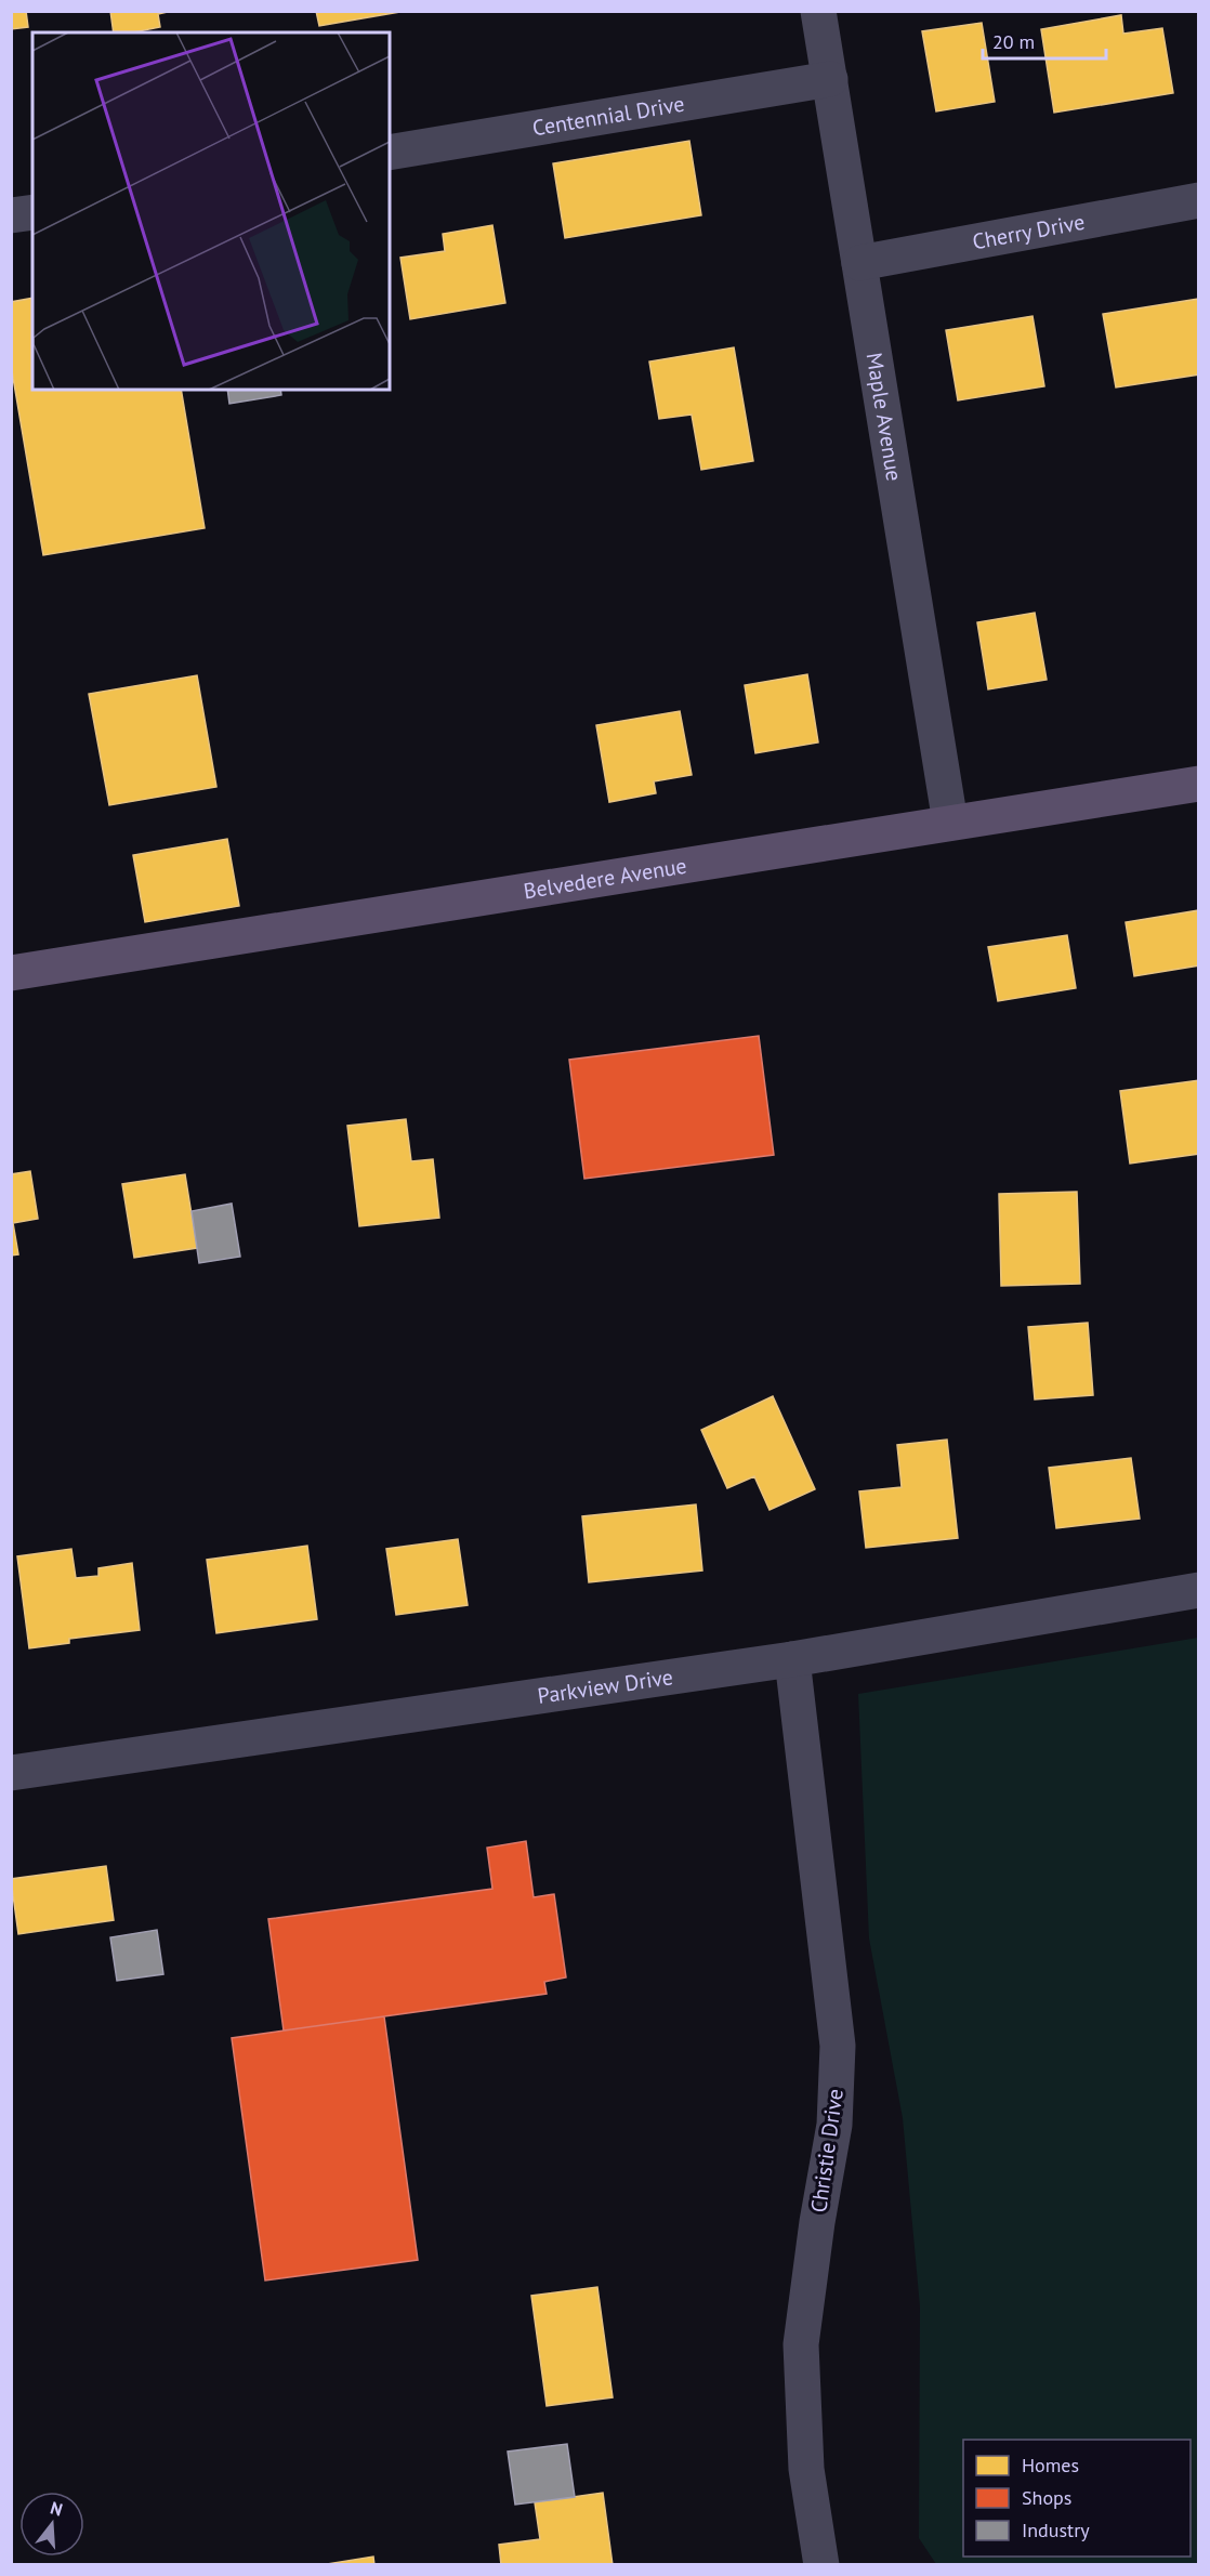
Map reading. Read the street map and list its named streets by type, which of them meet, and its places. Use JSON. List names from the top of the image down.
{
  "streets": {
    "main road": ["Belvedere Avenue"],
    "street": [
      "Centennial Drive",
      "Cherry Drive",
      "Maple Avenue",
      "Parkview Drive",
      "Christie Drive"
    ]
  },
  "crossings": [
    ["Centennial Drive", "Maple Avenue"],
    ["Cherry Drive", "Maple Avenue"],
    ["Maple Avenue", "Belvedere Avenue"],
    ["Parkview Drive", "Christie Drive"]
  ],
  "legend": ["Homes", "Shops", "Industry"],
  "scale_bar": "20 m",
  "north": "top"
}
